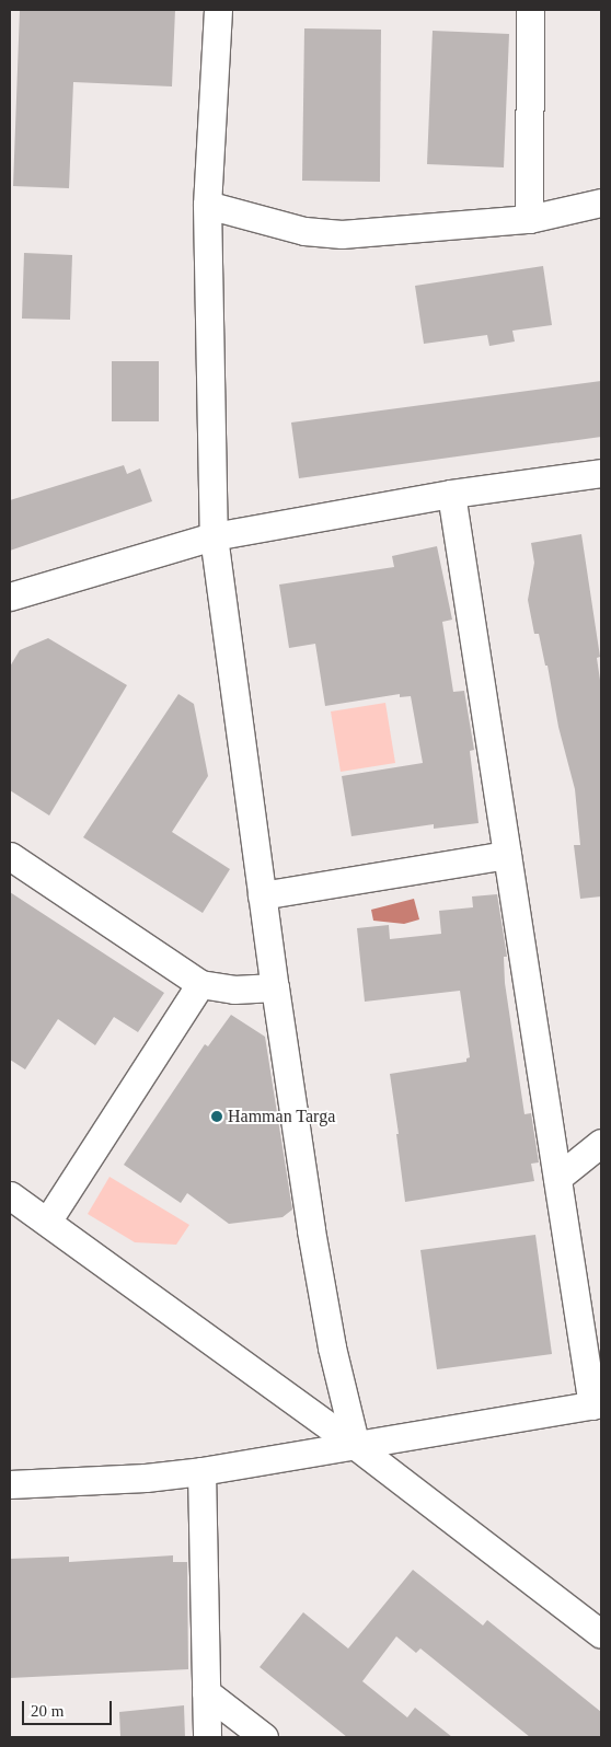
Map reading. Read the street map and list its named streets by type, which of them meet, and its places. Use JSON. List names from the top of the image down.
{
  "places": ["Hamman Targa"],
  "scale_bar": "20 m"
}
